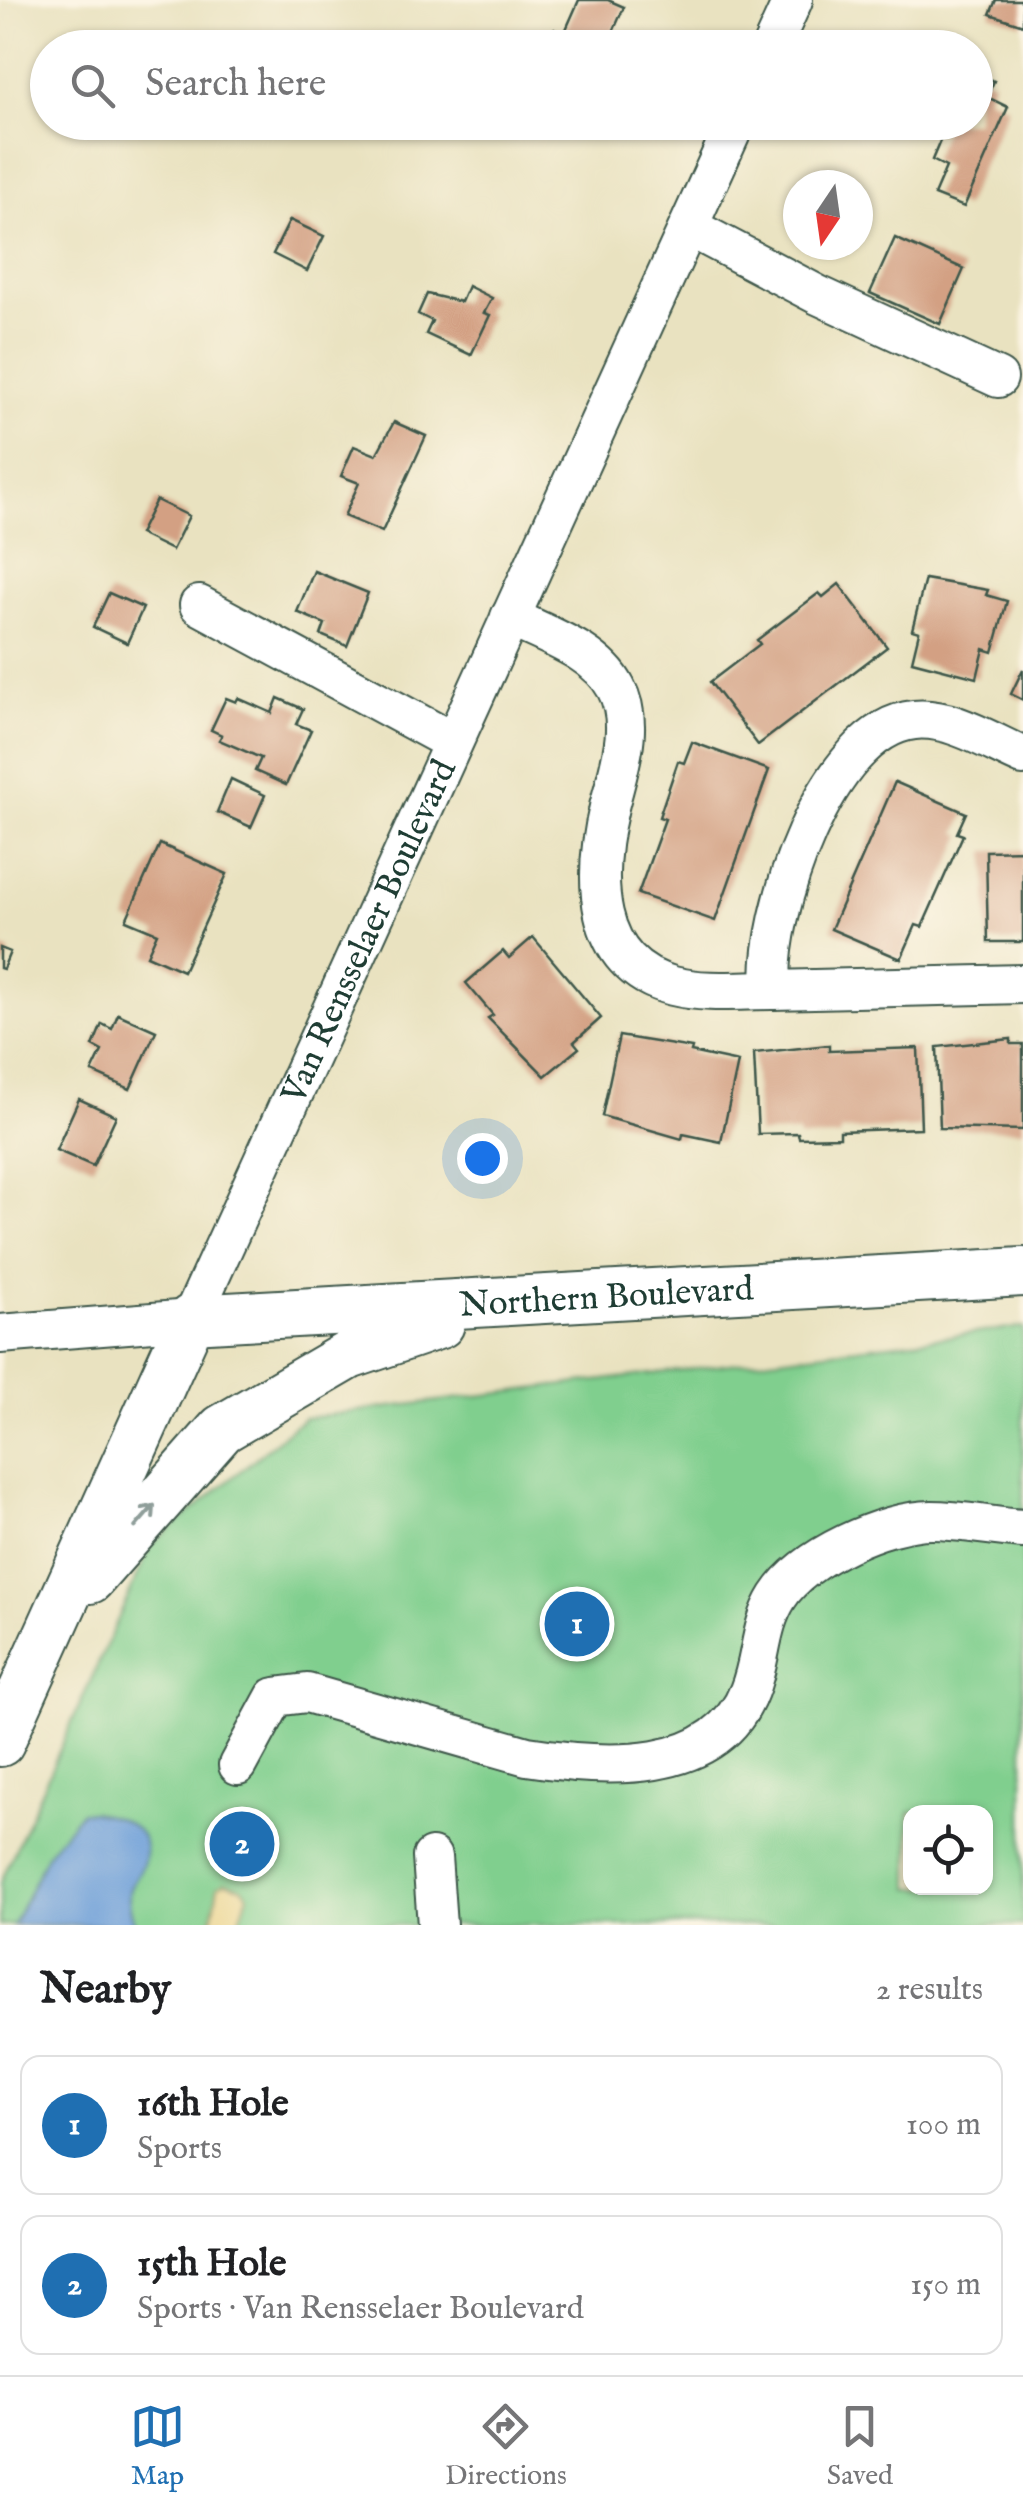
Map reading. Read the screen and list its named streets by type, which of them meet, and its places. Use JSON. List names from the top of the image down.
{
  "streets": {
    "main road": ["Van Rensselaer Boulevard", "Northern Boulevard"]
  },
  "crossings": [
    ["Van Rensselaer Boulevard", "Northern Boulevard"]
  ],
  "north": "bottom",
  "page": {
    "search": "Search here",
    "pins": ["1", "2"],
    "heading": ["Nearby", "2 results"],
    "list": [
      {
        "mark": "1",
        "name": "16th Hole",
        "note": "Sports",
        "value": "100 m"
      },
      {
        "mark": "2",
        "name": "15th Hole",
        "note": "Sports · Van Rensselaer Boulevard",
        "value": "150 m"
      }
    ],
    "nav": ["Map", "Directions", "Saved"]
  }
}
